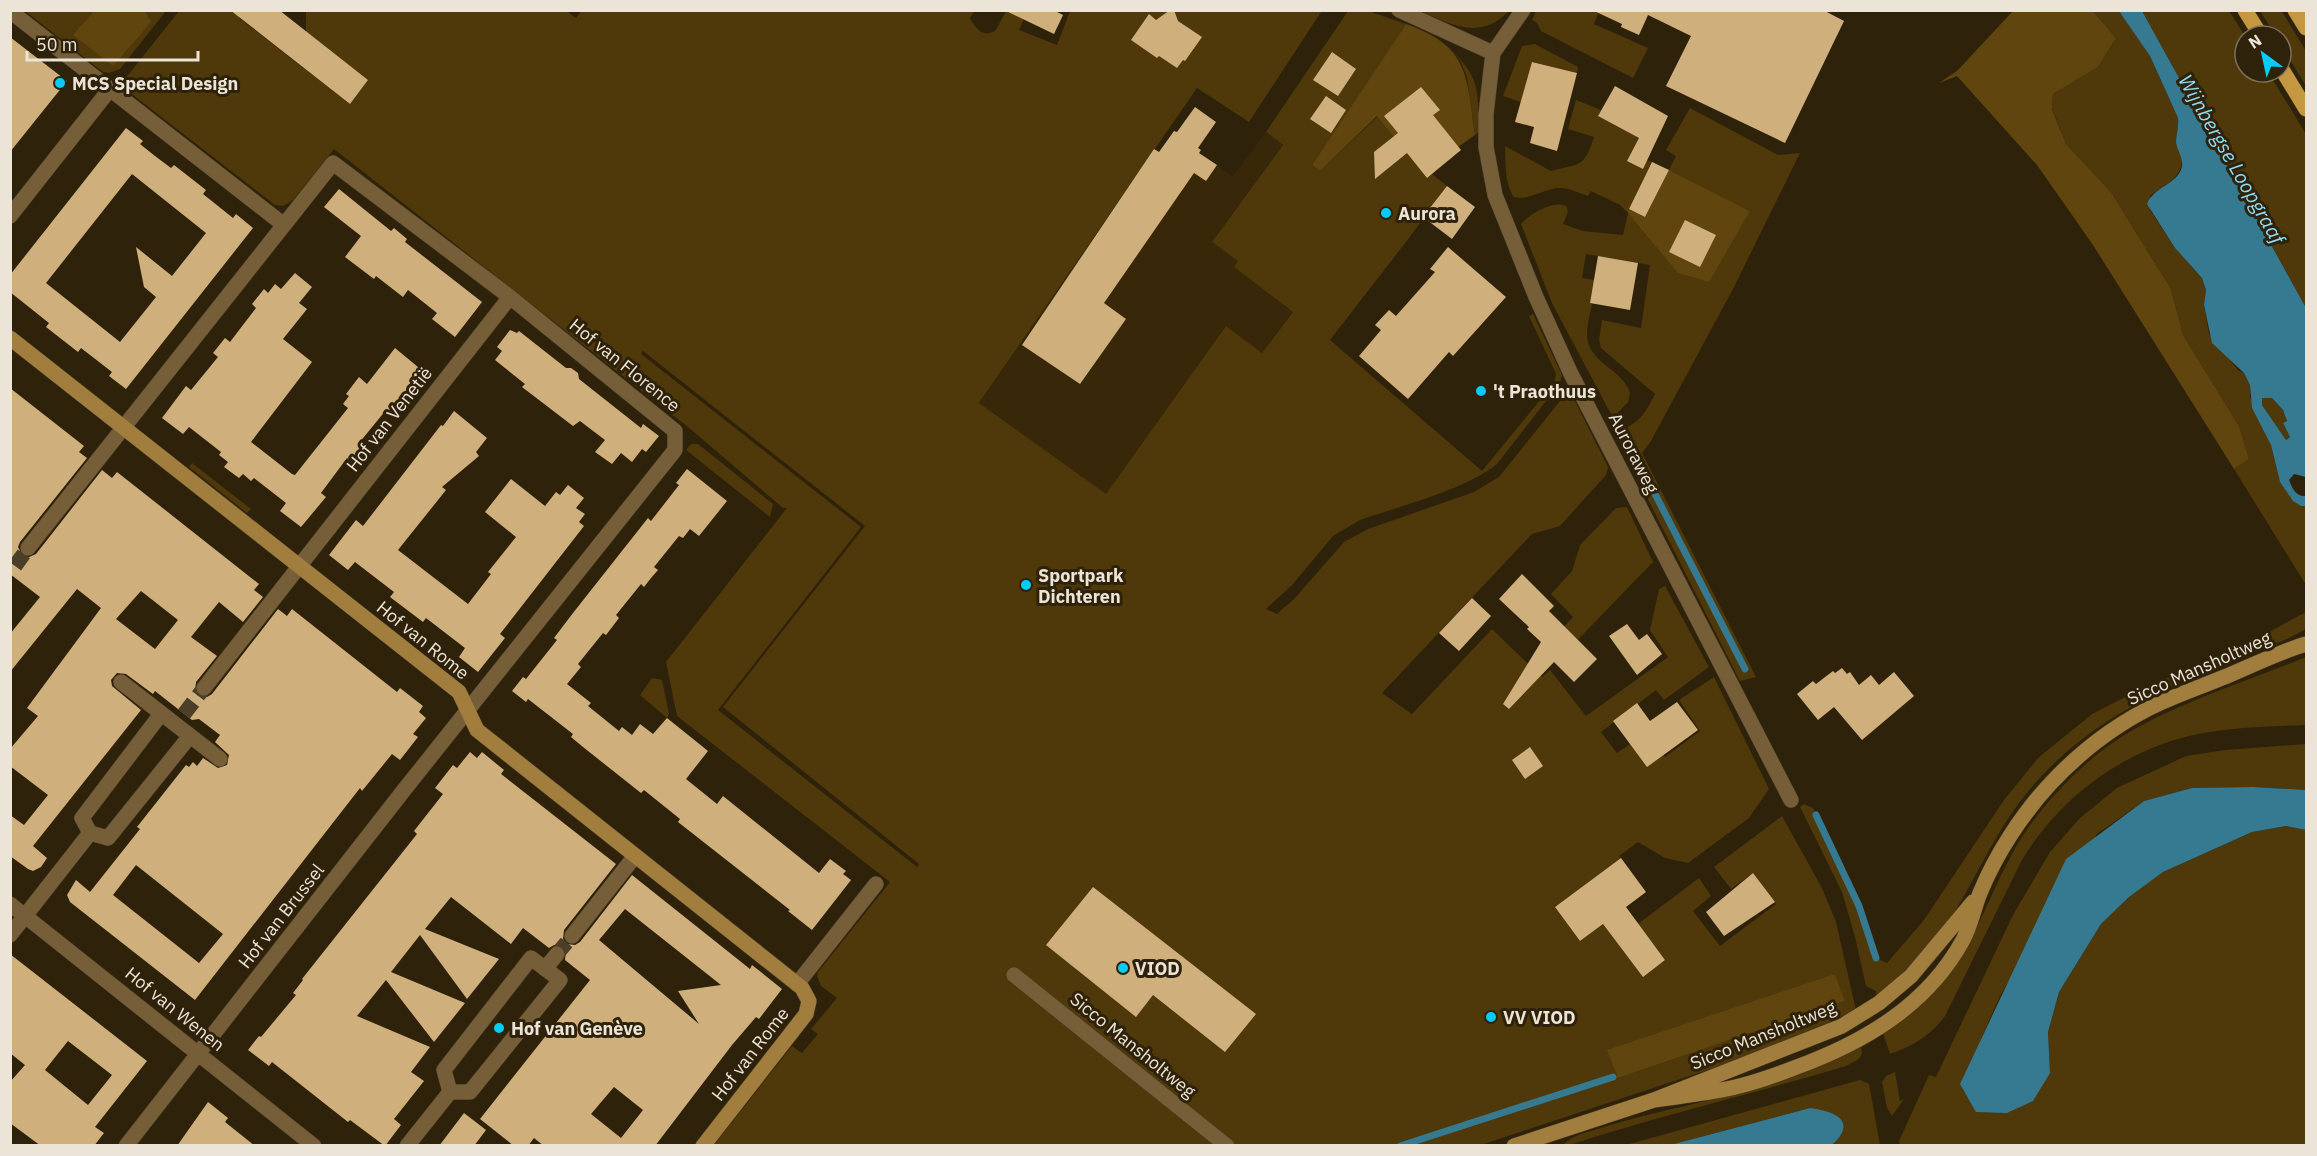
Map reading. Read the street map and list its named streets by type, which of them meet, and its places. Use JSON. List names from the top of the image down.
{
  "streets": {
    "street": [
      "Hof van Florence",
      "Hof van Venetië",
      "Auroraweg",
      "Hof van Rome",
      "Sicco Mansholtweg",
      "Hof van Brussel",
      "Hof van Wenen"
    ]
  },
  "crossings": [
    ["Hof van Florence", "Hof van Venetië"],
    ["Hof van Florence", "Hof van Rome"],
    ["Hof van Florence", "Hof van Brussel"],
    ["Hof van Venetië", "Hof van Rome"],
    ["Hof van Rome", "Hof van Brussel"],
    ["Hof van Brussel", "Hof van Wenen"]
  ],
  "water": ["Wijnbergse Loopgraaf"],
  "places": [
    "MCS Special Design",
    "Aurora",
    "'t Praothuus",
    "Sportpark Dichteren",
    "VIOD",
    "VV VIOD",
    "Hof van Genève"
  ],
  "scale_bar": "50 m",
  "north": "top left"
}
